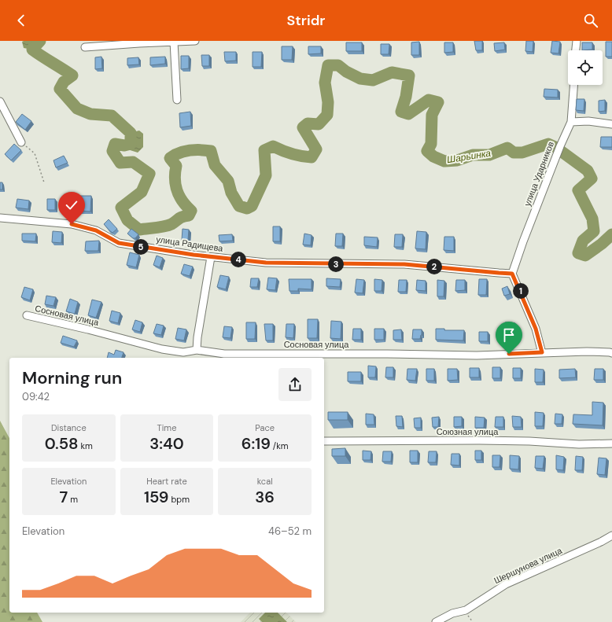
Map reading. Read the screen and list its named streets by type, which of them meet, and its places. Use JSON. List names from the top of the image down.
{
  "streets": {
    "street": [
      "улица Ударников",
      "улица Радищева",
      "Сосновая улица",
      "Союзная улица",
      "Шершунова улица"
    ]
  },
  "crossings": [
    ["улица Ударников", "улица Радищева"]
  ],
  "water": ["Шарьинка"],
  "page": {
    "header": "Stridr",
    "pins": [
      "5",
      "4",
      "3",
      "2",
      "1"
    ],
    "heading": ["Morning run", "09:42"],
    "stats": [
      ["Distance", "0.58 km"],
      ["Time", "3:40"],
      ["Pace", "6:19 /km"],
      ["Elevation", "7 m"],
      ["Heart rate", "159 bpm"],
      ["kcal", "36"]
    ],
    "chart": ["Elevation", "46–52 m"]
  }
}
